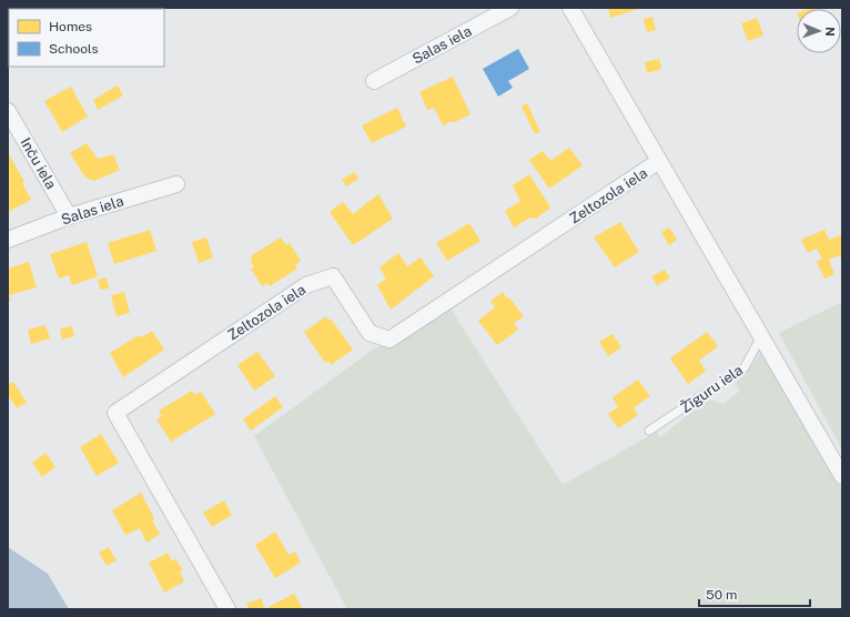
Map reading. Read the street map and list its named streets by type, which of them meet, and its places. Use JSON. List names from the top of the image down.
{
  "streets": {
    "street": ["Salas iela", "Inču iela", "Zeltozola iela"],
    "lane": ["Žīguru iela"]
  },
  "crossings": [
    ["Salas iela", "Inču iela"]
  ],
  "legend": ["Homes", "Schools"],
  "scale_bar": "50 m",
  "north": "right"
}
